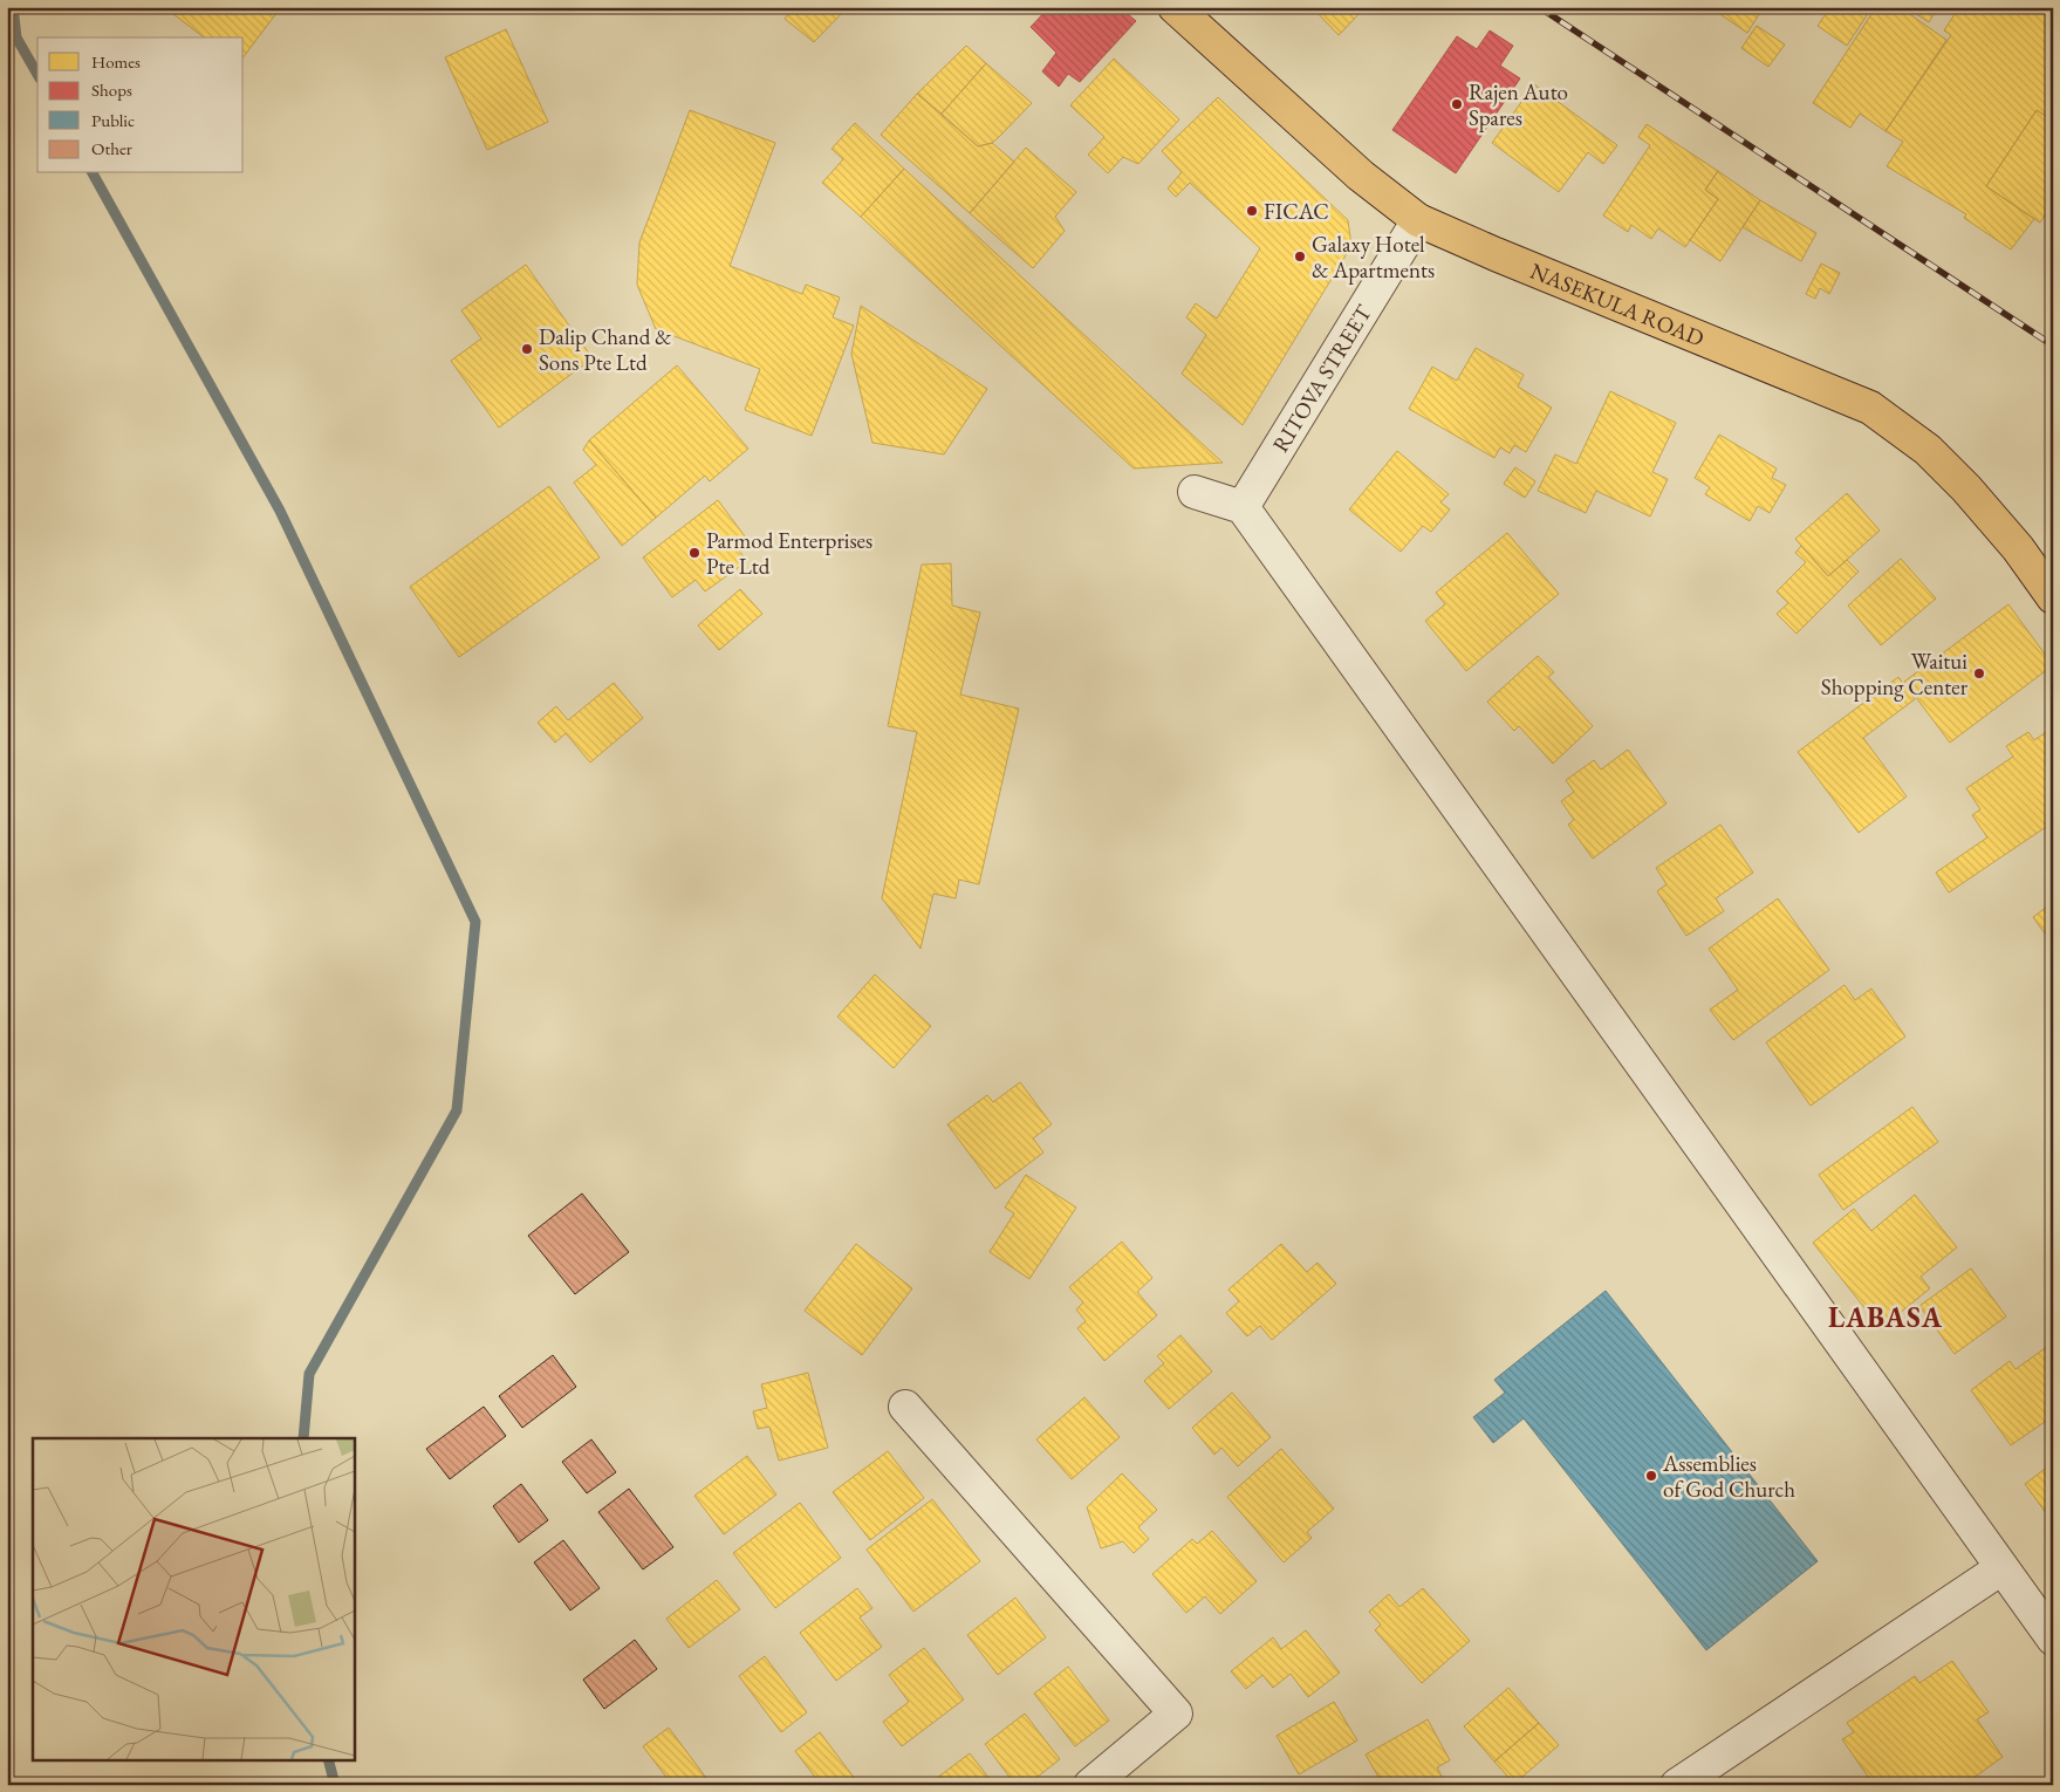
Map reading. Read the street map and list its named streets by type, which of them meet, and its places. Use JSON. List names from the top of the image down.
{
  "streets": {
    "main road": ["NASEKULA ROAD"],
    "street": ["RITOVA STREET"]
  },
  "crossings": [
    ["NASEKULA ROAD", "RITOVA STREET"]
  ],
  "districts": ["LABASA"],
  "places": [
    "Rajen Auto Spares",
    "FICAC",
    "Galaxy Hotel & Apartments",
    "Dalip Chand & Sons Pte Ltd",
    "Parmod Enterprises Pte Ltd",
    "Waitui Shopping Center",
    "Assemblies of God Church"
  ],
  "legend": [
    "Homes",
    "Shops",
    "Public",
    "Other"
  ]
}
